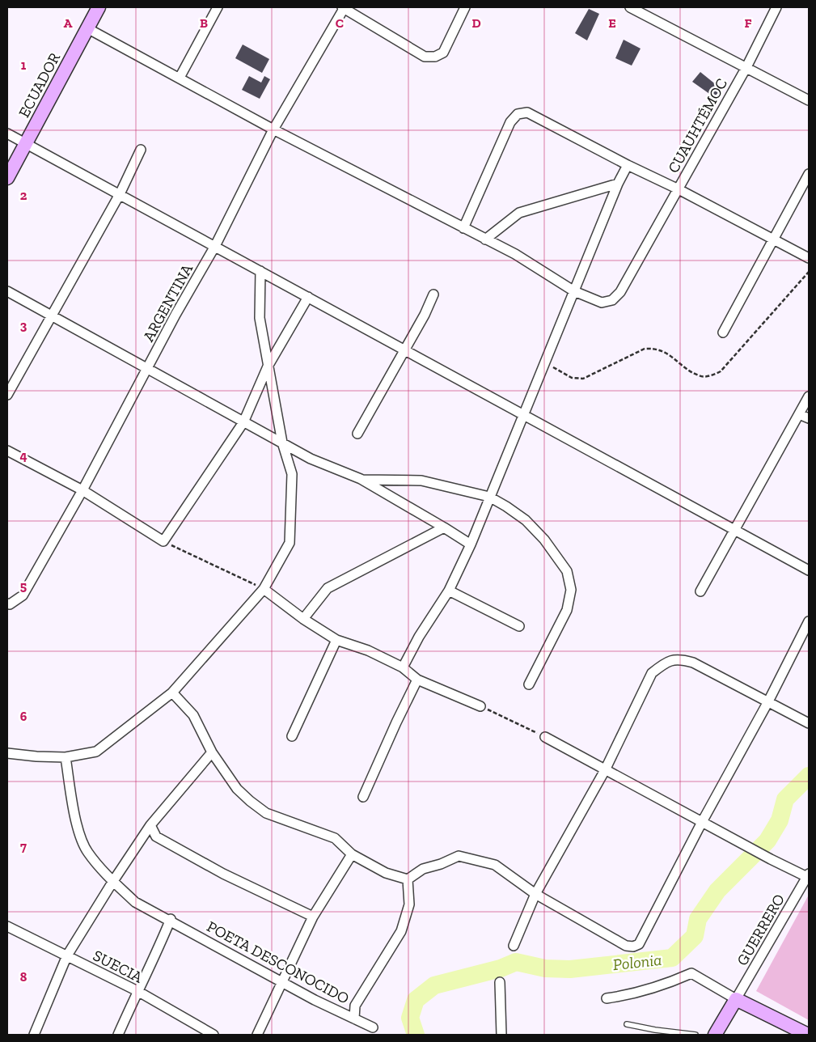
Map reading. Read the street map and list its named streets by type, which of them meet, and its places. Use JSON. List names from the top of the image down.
{
  "streets": {
    "street": [
      "ECUADOR",
      "CUAUHTÉMOC",
      "ARGENTINA",
      "GUERRERO",
      "POETA DESCONOCIDO",
      "SUECIA"
    ]
  },
  "water": ["Polonia"],
  "grid": {
    "columns": [
      "A",
      "B",
      "C",
      "D",
      "E",
      "F"
    ],
    "rows": [
      "1",
      "2",
      "3",
      "4",
      "5",
      "6",
      "7",
      "8"
    ]
  }
}
